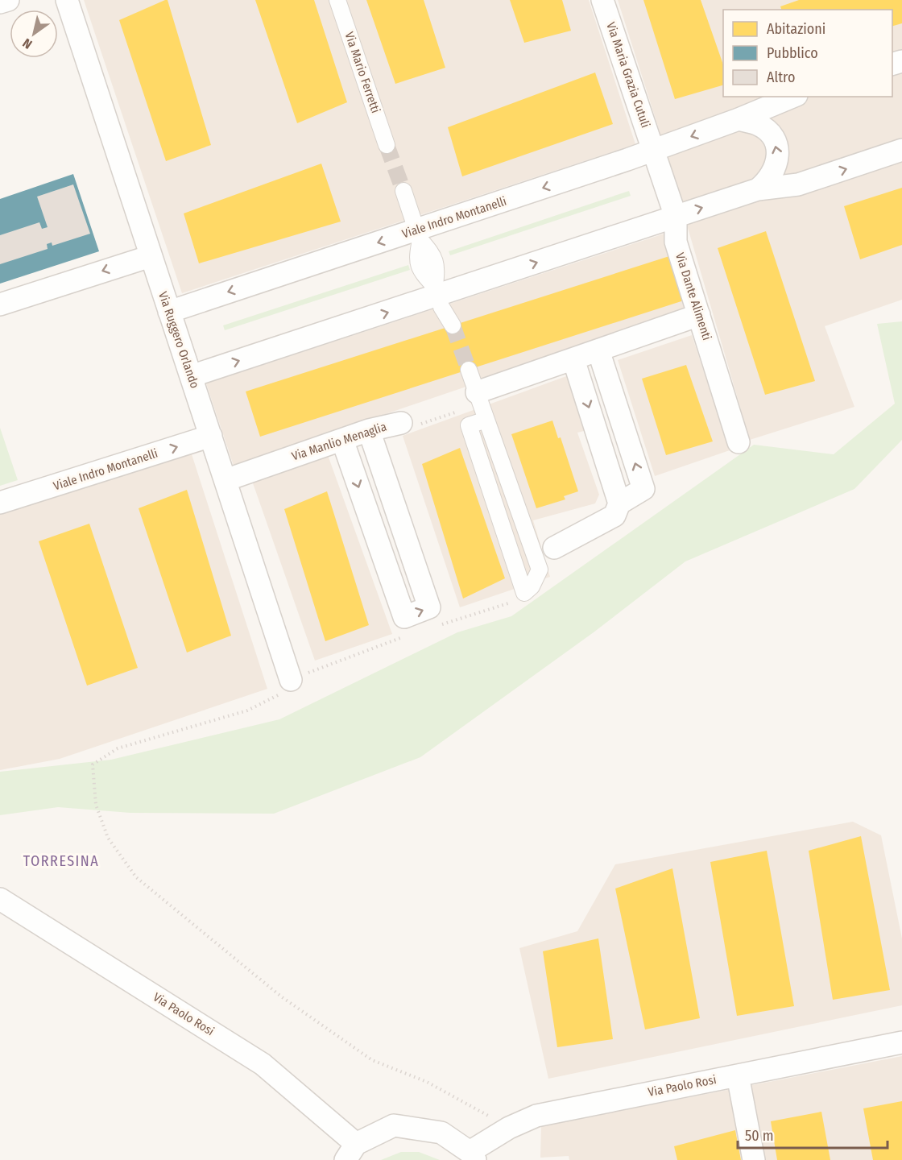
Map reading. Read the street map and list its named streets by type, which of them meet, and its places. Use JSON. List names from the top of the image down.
{
  "streets": {
    "street": [
      "Via Mario Ferretti",
      "Via Maria Grazia Cutuli",
      "Viale Indro Montanelli",
      "Via Dante Alimenti",
      "Via Ruggero Orlando",
      "Via Manlio Menaglia",
      "Via Paolo Rosi"
    ]
  },
  "crossings": [
    ["Via Maria Grazia Cutuli", "Viale Indro Montanelli"],
    ["Via Maria Grazia Cutuli", "Via Dante Alimenti"],
    ["Viale Indro Montanelli", "Via Dante Alimenti"],
    ["Viale Indro Montanelli", "Via Ruggero Orlando"],
    ["Via Ruggero Orlando", "Via Manlio Menaglia"]
  ],
  "districts": ["TORRESINA"],
  "legend": ["Abitazioni", "Pubblico", "Altro"],
  "scale_bar": "50 m",
  "north": "bottom left"
}
